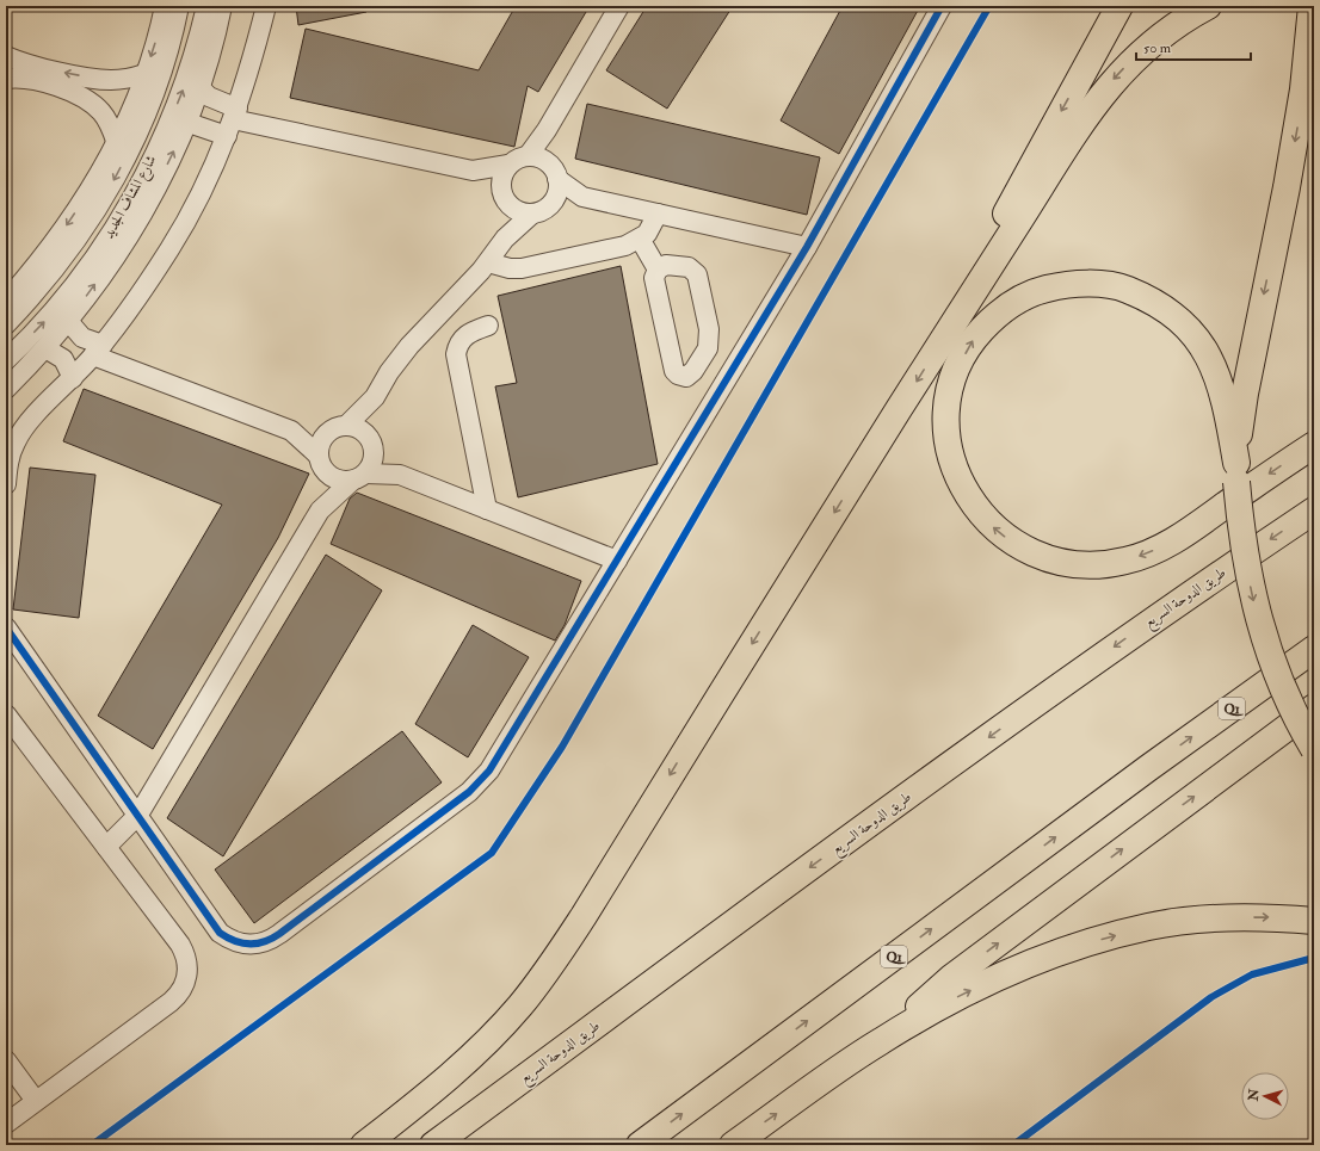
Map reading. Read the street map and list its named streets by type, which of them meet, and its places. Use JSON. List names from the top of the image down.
{
  "streets": {
    "highway": ["طريق الدوحة السريع", "Q1"],
    "street": ["شارع المشاف الجديد"]
  },
  "scale_bar": "50 m",
  "north": "left"
}
